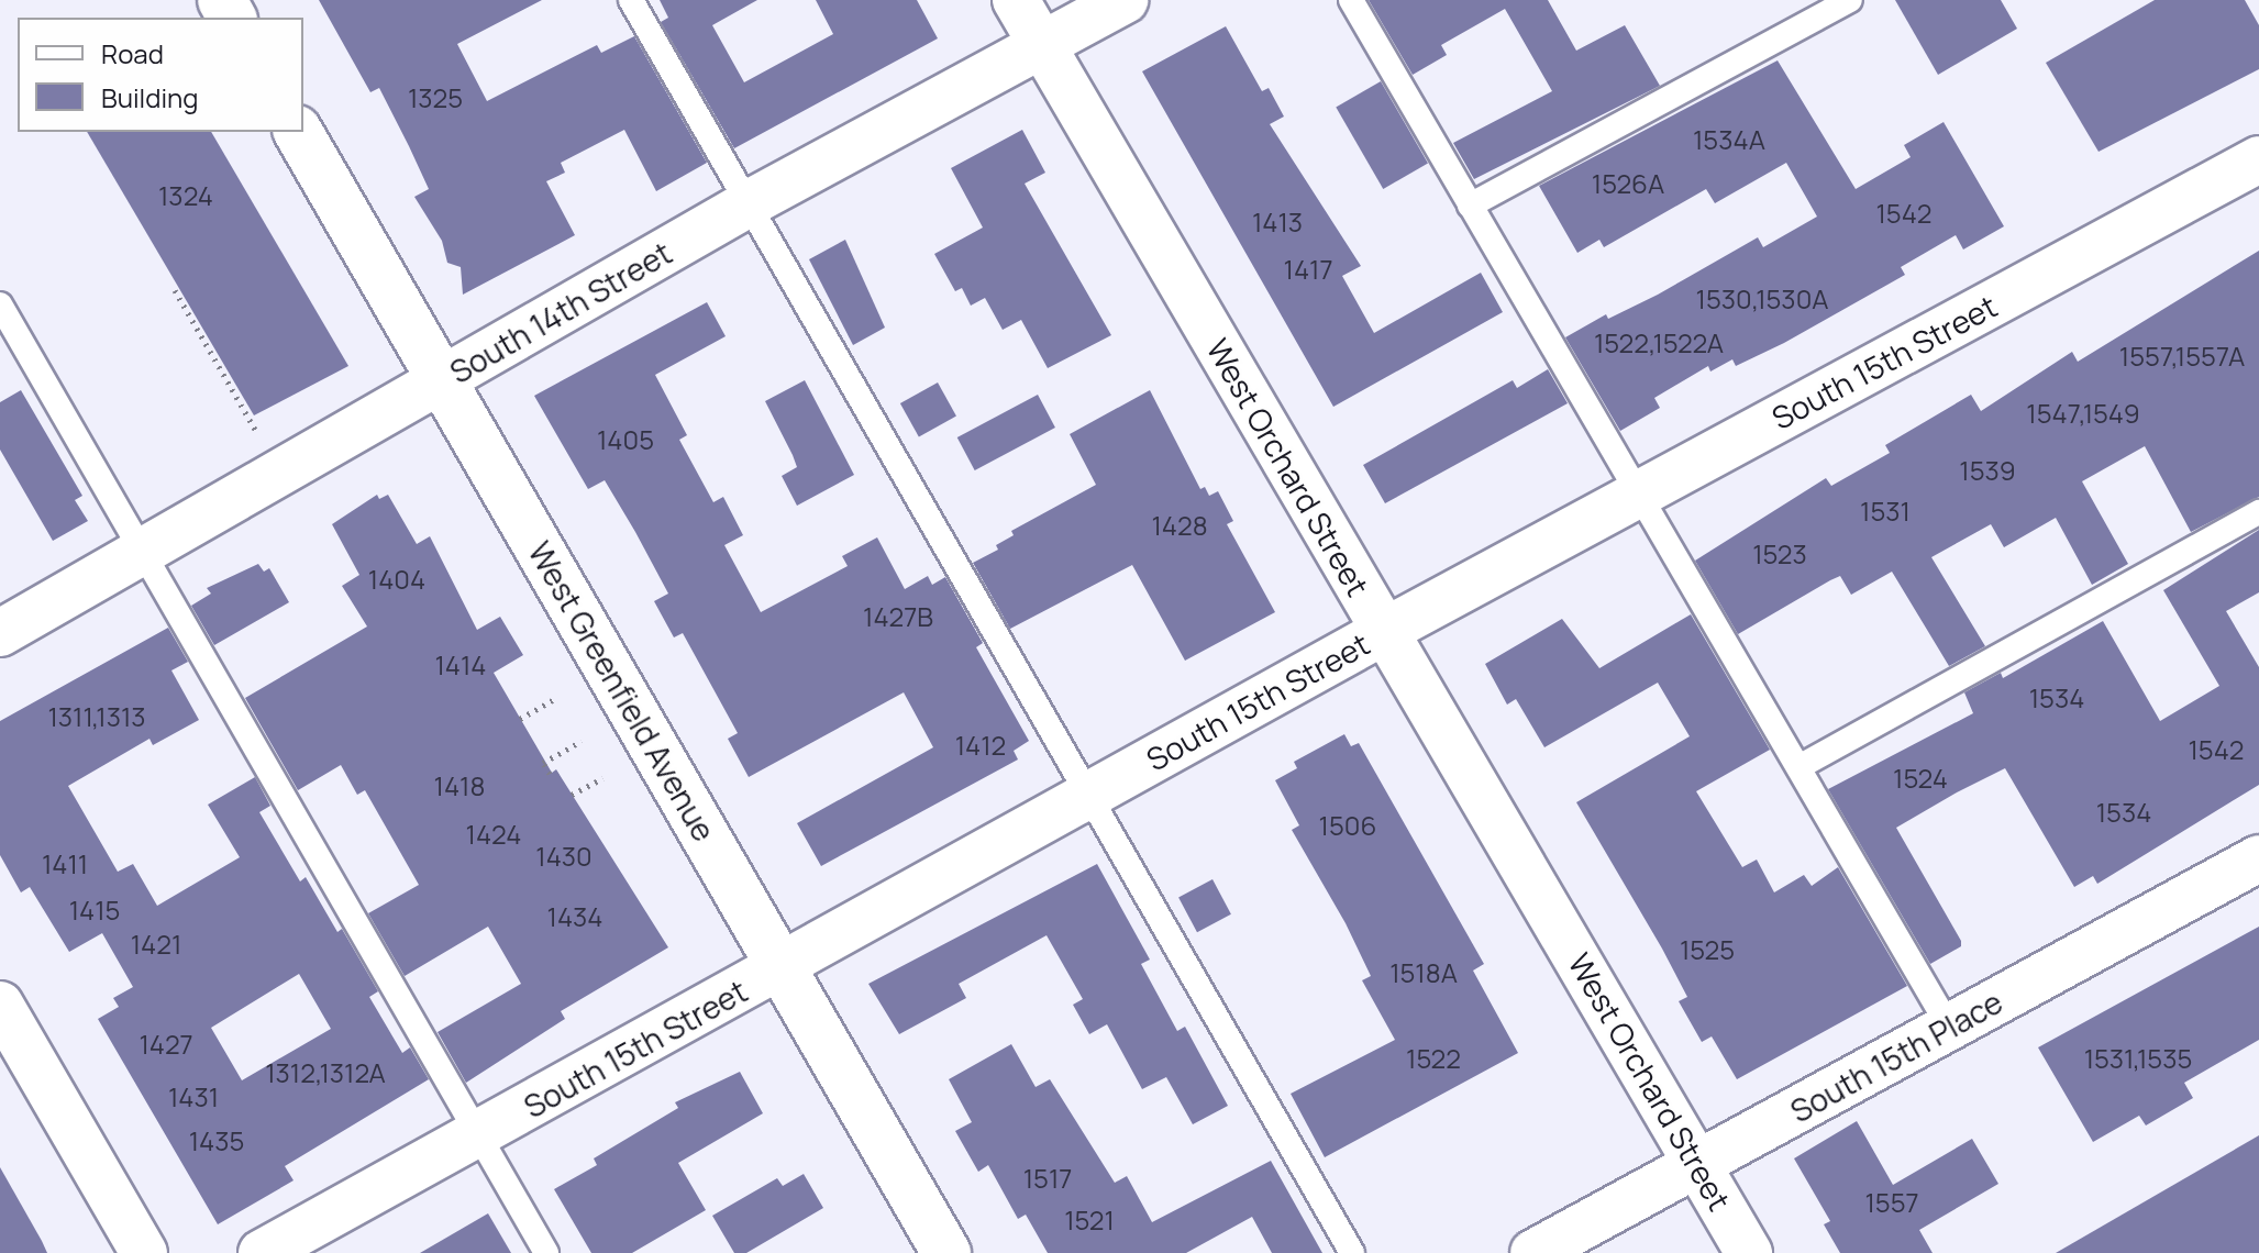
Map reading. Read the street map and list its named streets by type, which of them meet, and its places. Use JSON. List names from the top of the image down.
{
  "streets": {
    "main road": ["West Greenfield Avenue"],
    "street": [
      "South 14th Street",
      "South 15th Street",
      "West Orchard Street",
      "South 15th Place"
    ]
  },
  "crossings": [
    ["South 14th Street", "West Orchard Street"],
    ["South 14th Street", "West Greenfield Avenue"],
    ["South 15th Street", "West Orchard Street"],
    ["South 15th Street", "West Greenfield Avenue"],
    ["West Orchard Street", "South 15th Place"]
  ],
  "house_numbers": [
    "1325",
    "1534A",
    "1526A",
    "1324",
    "1542",
    "1413",
    "1417",
    "1530,1530A",
    "1522,1522A",
    "1557,1557A",
    "1547,1549",
    "1405",
    "1539",
    "1531",
    "1428",
    "1523",
    "1404",
    "1427B",
    "1414",
    "1534",
    "1311,1313",
    "1412",
    "1542",
    "1524",
    "1418",
    "1534",
    "1506",
    "1424",
    "1430",
    "1411",
    "1415",
    "1434",
    "1421",
    "1525",
    "1518A",
    "1427",
    "1522",
    "1531,1535",
    "1312,1312A",
    "1431",
    "1435",
    "1517",
    "1557",
    "1521"
  ],
  "legend": ["Road", "Building"]
}
